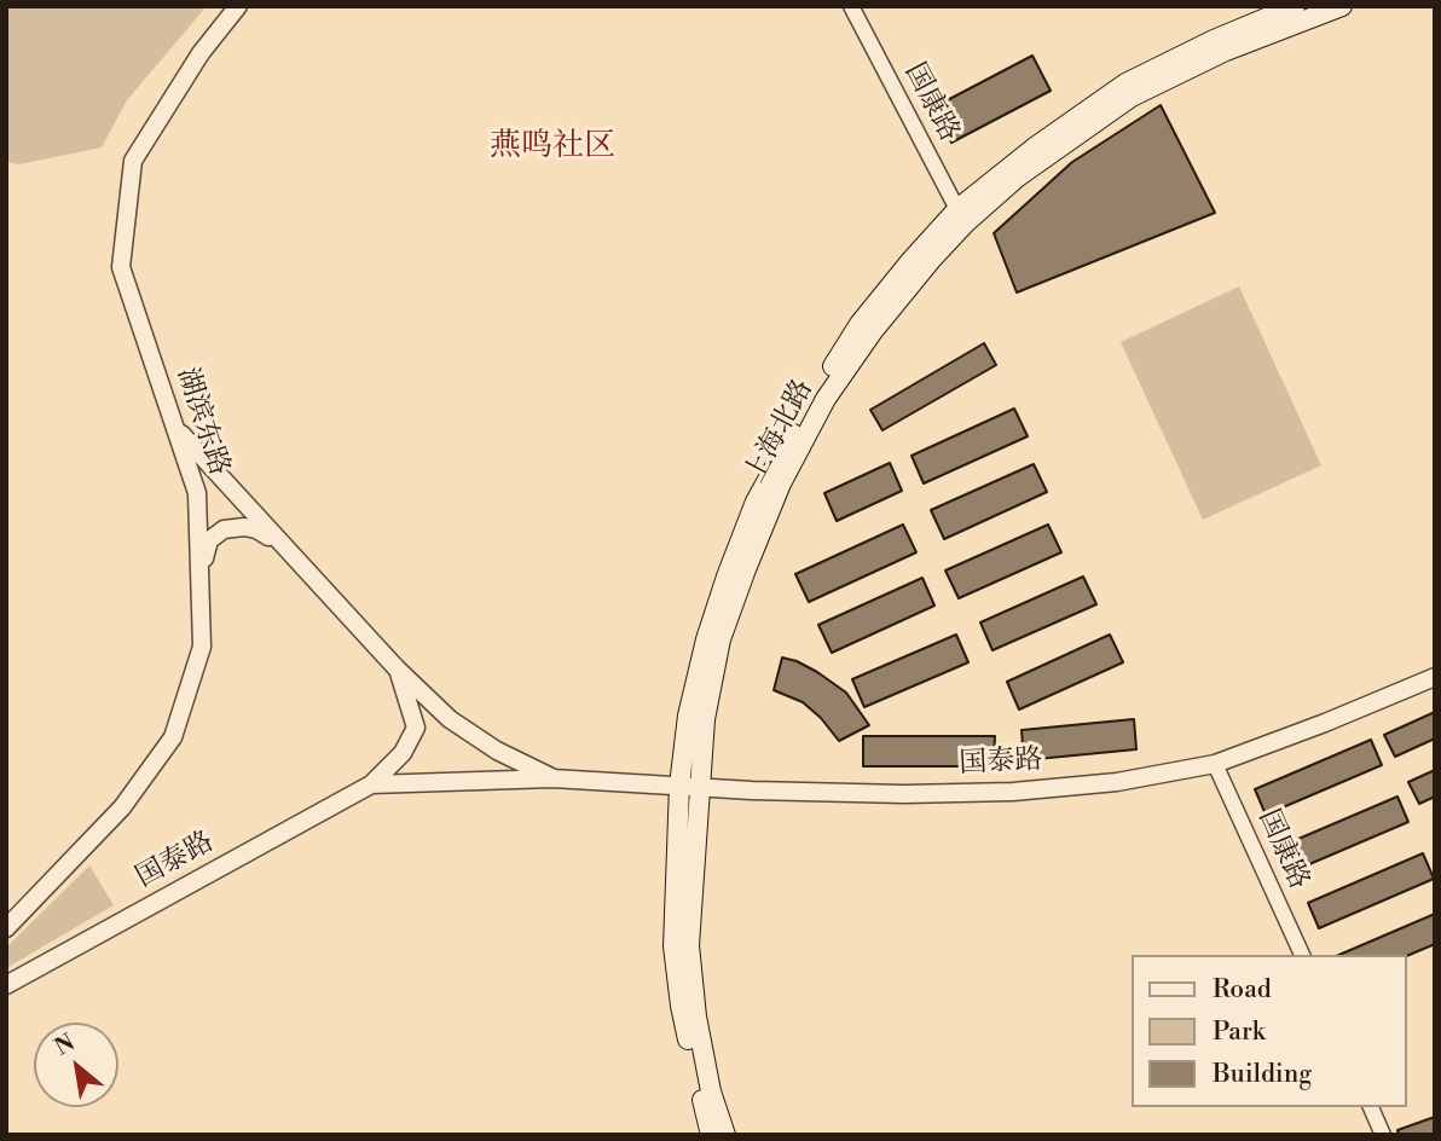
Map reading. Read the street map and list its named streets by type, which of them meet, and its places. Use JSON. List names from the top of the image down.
{
  "streets": {
    "main road": ["上海北路"],
    "street": ["国康路", "湖滨东路", "国泰路"]
  },
  "crossings": [
    ["国康路", "上海北路"],
    ["国康路", "国泰路"],
    ["湖滨东路", "国泰路"],
    ["上海北路", "国泰路"]
  ],
  "districts": ["燕鸣社区"],
  "legend": ["Road", "Park", "Building"],
  "north": "top left"
}
